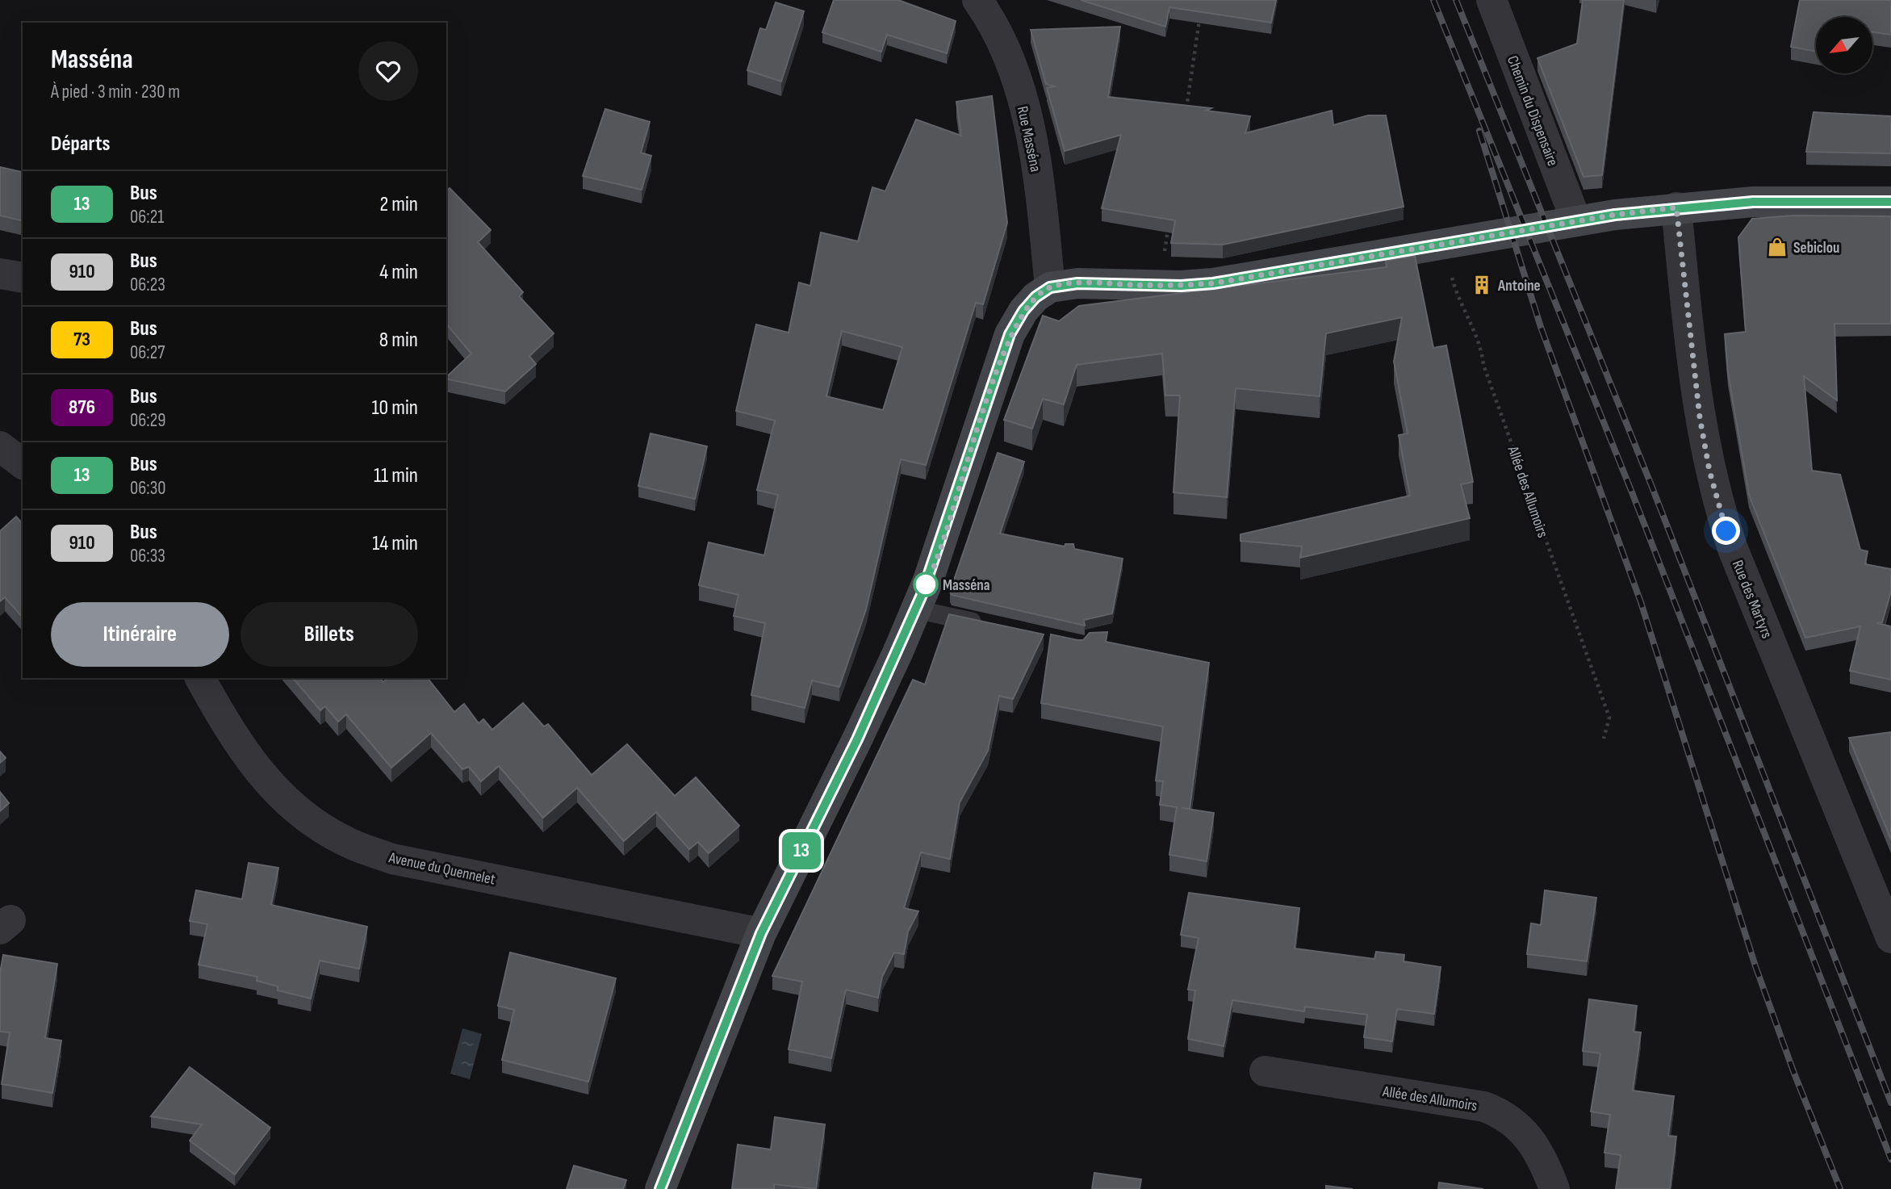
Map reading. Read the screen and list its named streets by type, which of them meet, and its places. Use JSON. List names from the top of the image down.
{
  "streets": {
    "street": [
      "Chemin du Dispensaire",
      "Rue Masséna",
      "Allée des Allumoirs",
      "Rue des Martyrs",
      "Avenue du Quennelet"
    ]
  },
  "places": {
    "shop": ["Sebiclou"],
    "building": ["Antoine"],
    "other": ["Masséna"]
  },
  "lines": ["bus line 13"],
  "north": "bottom left",
  "page": {
    "on_map": "13",
    "heading": [
      ["Masséna", "À pied · 3 min · 230 m"],
      "Départs"
    ],
    "list": [
      {
        "mark": "13",
        "name": "Bus",
        "note": "06:21",
        "value": "2 min"
      },
      {
        "mark": "910",
        "name": "Bus",
        "note": "06:23",
        "value": "4 min"
      },
      {
        "mark": "73",
        "name": "Bus",
        "note": "06:27",
        "value": "8 min"
      },
      {
        "mark": "876",
        "name": "Bus",
        "note": "06:29",
        "value": "10 min"
      },
      {
        "mark": "13",
        "name": "Bus",
        "note": "06:30",
        "value": "11 min"
      },
      {
        "mark": "910",
        "name": "Bus",
        "note": "06:33",
        "value": "14 min"
      }
    ],
    "buttons": ["Itinéraire", "Billets"]
  }
}
